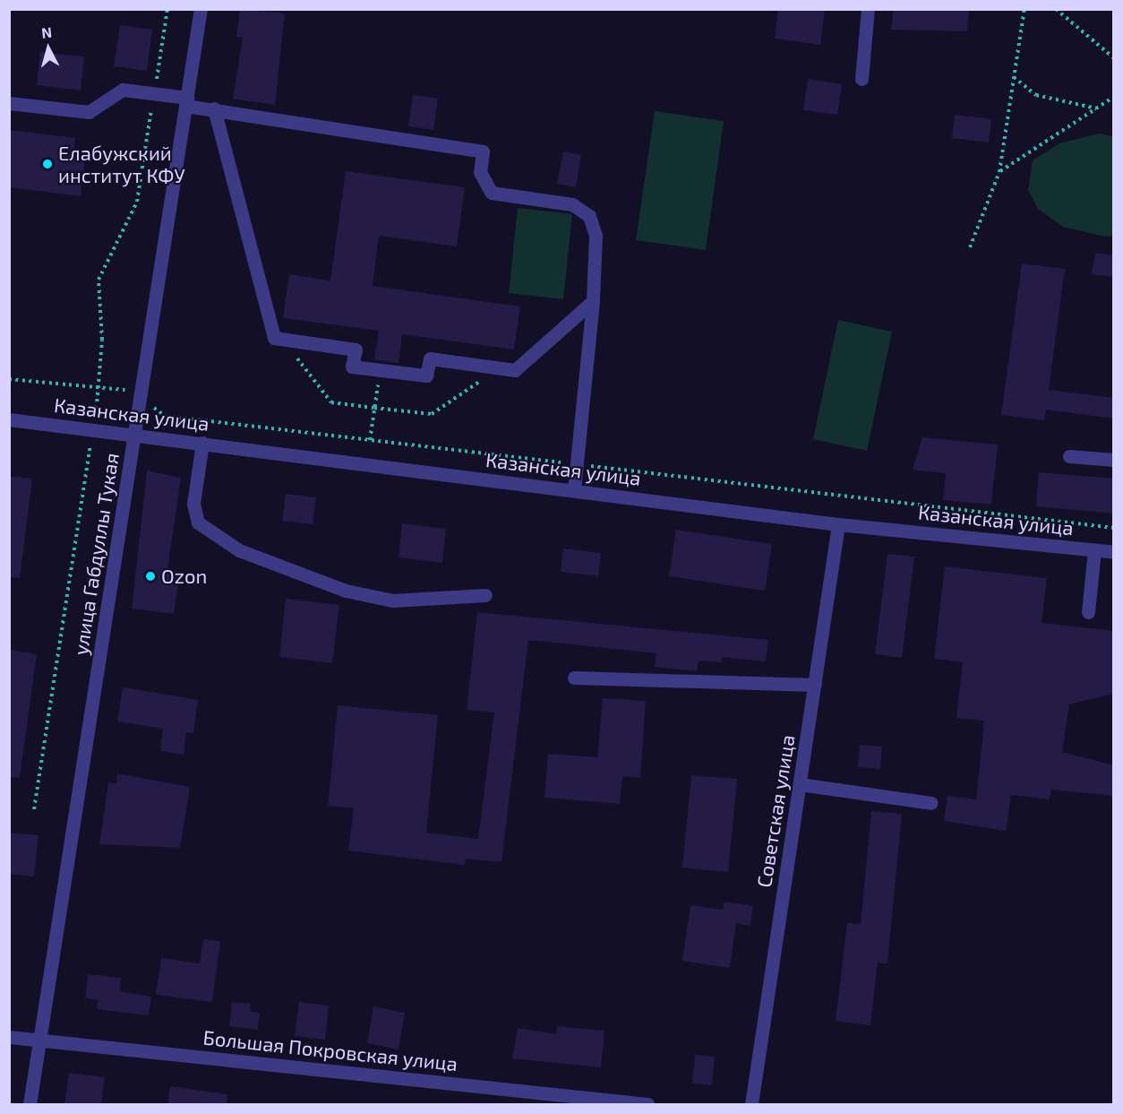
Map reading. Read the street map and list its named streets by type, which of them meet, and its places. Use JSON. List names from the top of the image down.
{
  "streets": {
    "street": [
      "Казанская улица",
      "улица Габдуллы Тукая",
      "Советская улица",
      "Большая Покровская улица"
    ]
  },
  "crossings": [
    ["Казанская улица", "улица Габдуллы Тукая"],
    ["Казанская улица", "Советская улица"],
    ["улица Габдуллы Тукая", "Большая Покровская улица"]
  ],
  "places": ["Елабужский институт КФУ", "Ozon"],
  "north": "top"
}
